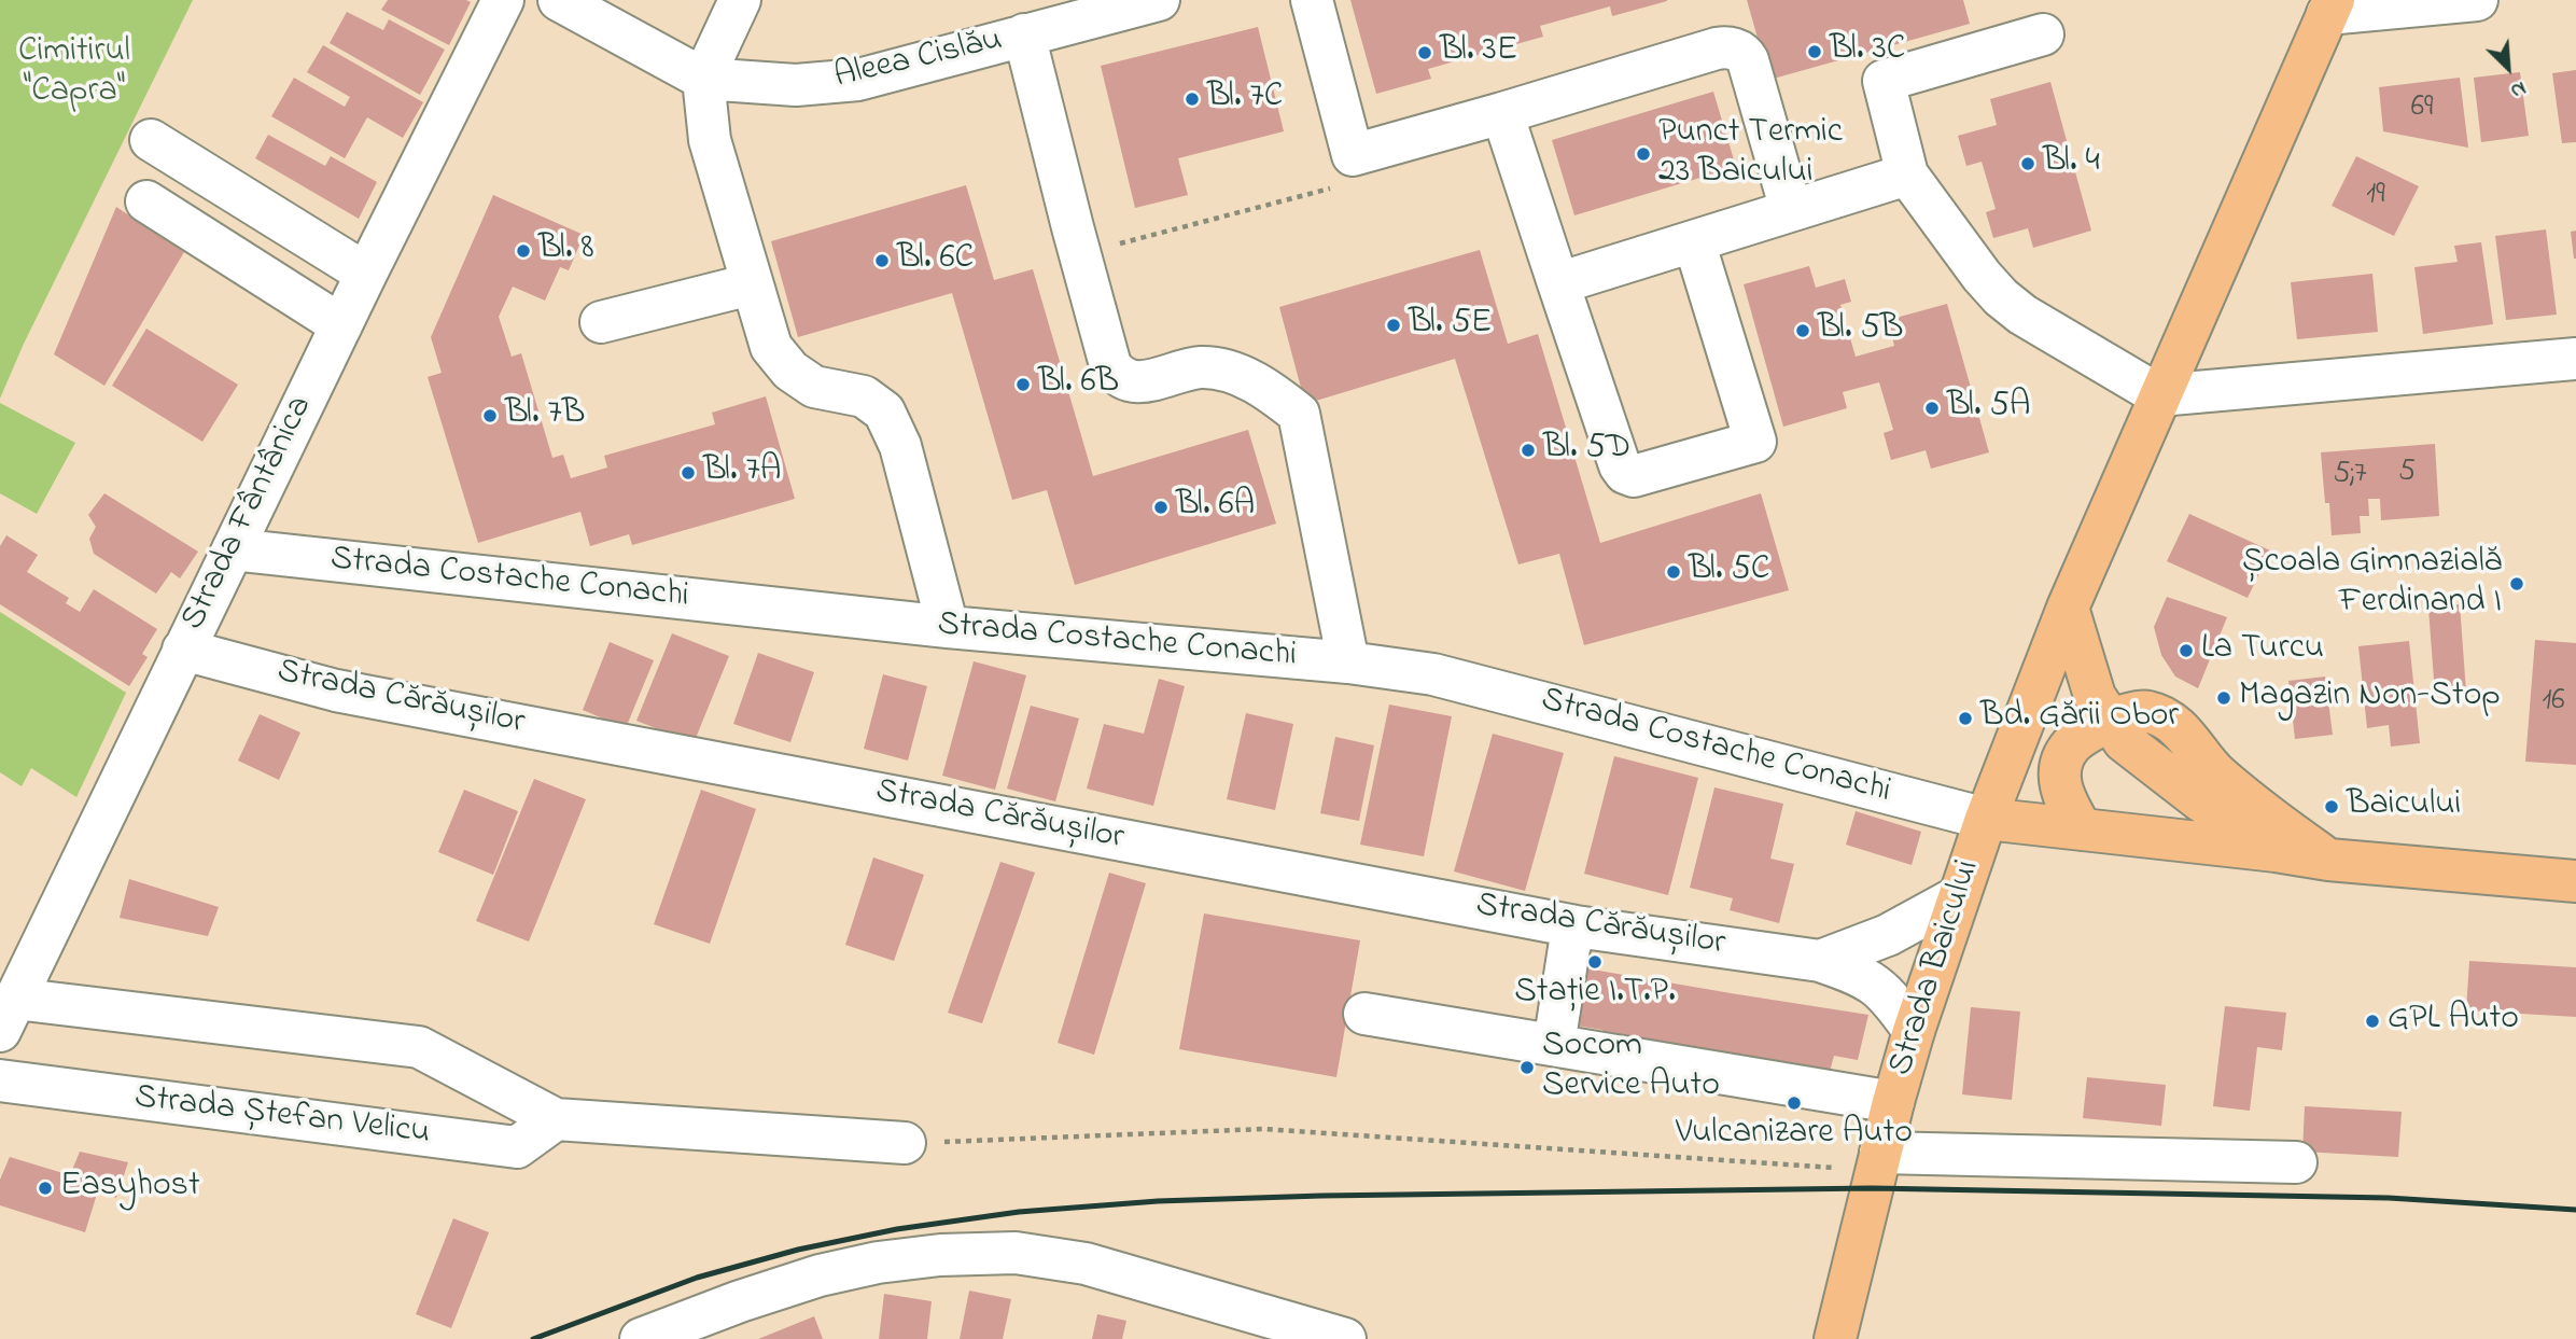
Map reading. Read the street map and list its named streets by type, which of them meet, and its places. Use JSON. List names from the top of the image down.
{
  "streets": {
    "main road": ["Strada Baicului"],
    "street": [
      "Aleea Cislău",
      "Strada Fântânica",
      "Strada Costache Conachi",
      "Strada Cărăușilor",
      "Strada Ștefan Velicu"
    ]
  },
  "crossings": [
    ["Strada Fântânica", "Strada Costache Conachi"],
    ["Strada Fântânica", "Strada Cărăușilor"],
    ["Strada Costache Conachi", "Strada Baicului"],
    ["Strada Cărăușilor", "Strada Baicului"]
  ],
  "parks": ["Cimitirul \"Capra\""],
  "places": [
    "Bl. 3C",
    "Bl. 3E",
    "Bl. 7C",
    "Punct Termic 23 Baicului",
    "Bl. 4",
    "Bl. 8",
    "Bl. 6C",
    "Bl. 5E",
    "Bl. 5B",
    "Bl. 6B",
    "Bl. 5A",
    "Bl. 7B",
    "Bl. 5D",
    "Bl. 7A",
    "Bl. 6A",
    "Bl. 5C",
    "Școala Gimnazială Ferdinand I",
    "La Turcu",
    "Magazin Non-Stop",
    "Bd. Gării Obor",
    "Baicului",
    "Stație I.T.P.",
    "GPL Auto",
    "Socom Service Auto",
    "Vulcanizare Auto",
    "Easyhost"
  ],
  "house_numbers": [
    "69",
    "19",
    "5",
    "5;7",
    "16"
  ],
  "north": "bottom right"
}
